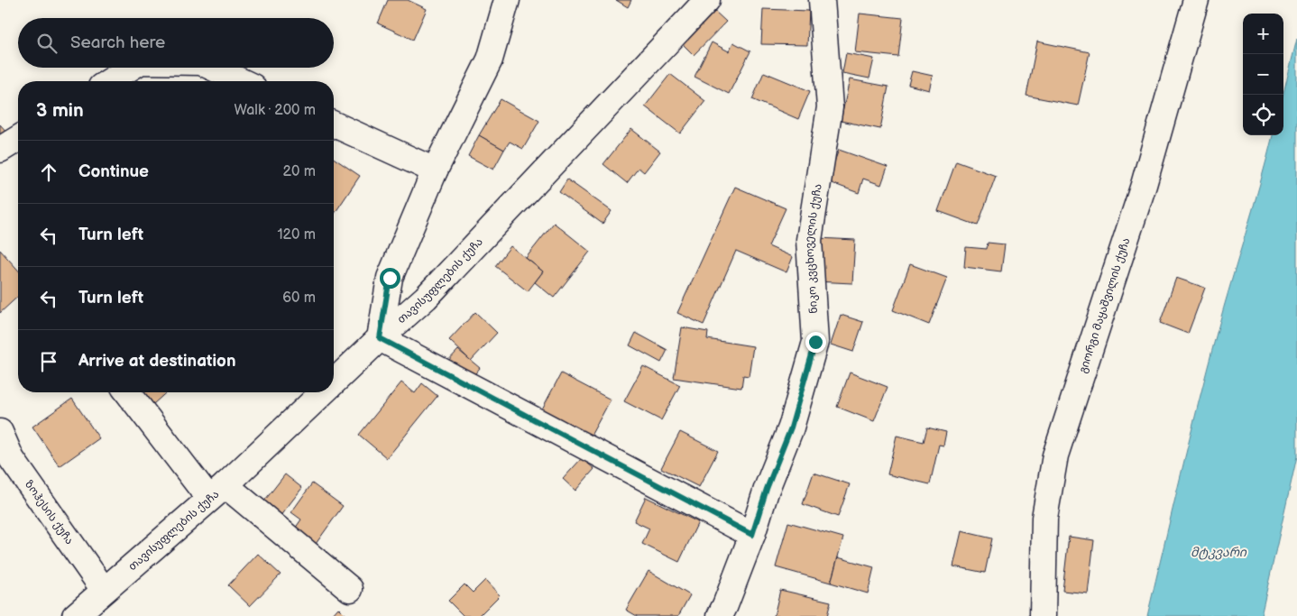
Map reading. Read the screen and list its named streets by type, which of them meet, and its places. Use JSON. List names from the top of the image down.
{
  "streets": {
    "street": [
      "ნიკო კვცხოველის ქუჩა",
      "თავისუფლების ქუჩა",
      "გიორგი მაყაშვილის ქუჩა",
      "ზოჰესის ქუჩა"
    ]
  },
  "crossings": [
    ["თავისუფლების ქუჩა", "ზოჰესის ქუჩა"]
  ],
  "water": ["მტკვარი"],
  "page": {
    "map_buttons": ["+", "−"],
    "search": "Search here",
    "heading": ["3 min", "Walk · 200 m"],
    "list": [
      ["Continue", "20 m"],
      ["Turn left", "120 m"],
      ["Turn left", "60 m"],
      "Arrive at destination"
    ]
  }
}
